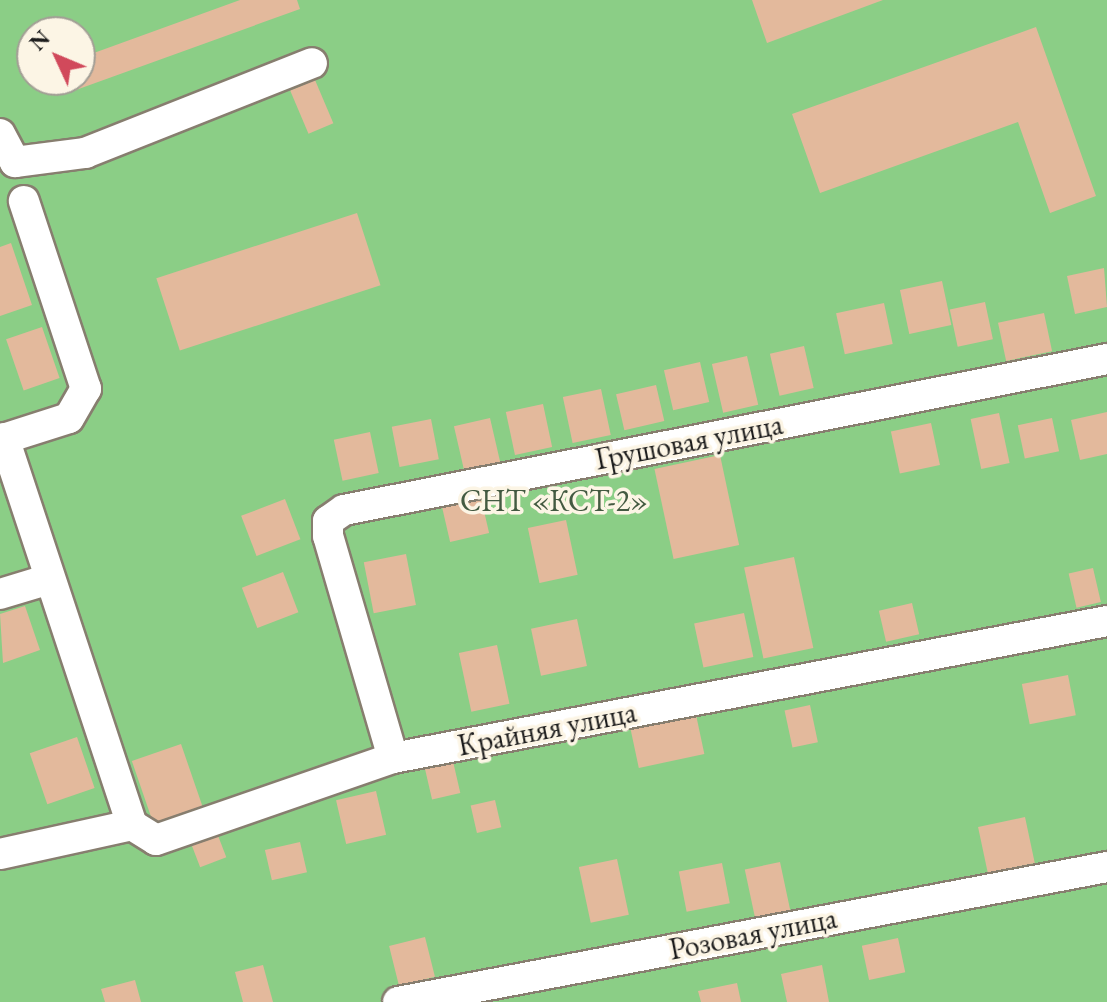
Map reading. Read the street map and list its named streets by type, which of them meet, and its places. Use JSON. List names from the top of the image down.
{
  "streets": {
    "street": ["Грушовая улица", "Крайняя улица", "Розовая улица"]
  },
  "crossings": [
    ["Грушовая улица", "Крайняя улица"]
  ],
  "parks": ["СНТ «КСТ-2»"],
  "north": "top left"
}
